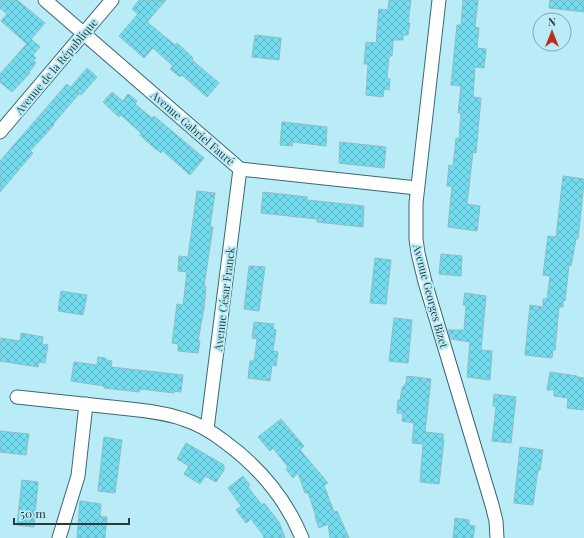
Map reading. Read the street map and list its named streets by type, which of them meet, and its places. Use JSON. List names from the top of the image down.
{
  "streets": {
    "street": [
      "Avenue de la République",
      "Avenue Gabriel Fauré",
      "Avenue Georges Bizet",
      "Avenue César Franck"
    ]
  },
  "crossings": [
    ["Avenue de la République", "Avenue Gabriel Fauré"],
    ["Avenue Gabriel Fauré", "Avenue Georges Bizet"],
    ["Avenue Gabriel Fauré", "Avenue César Franck"]
  ],
  "scale_bar": "50 m",
  "north": "top"
}
